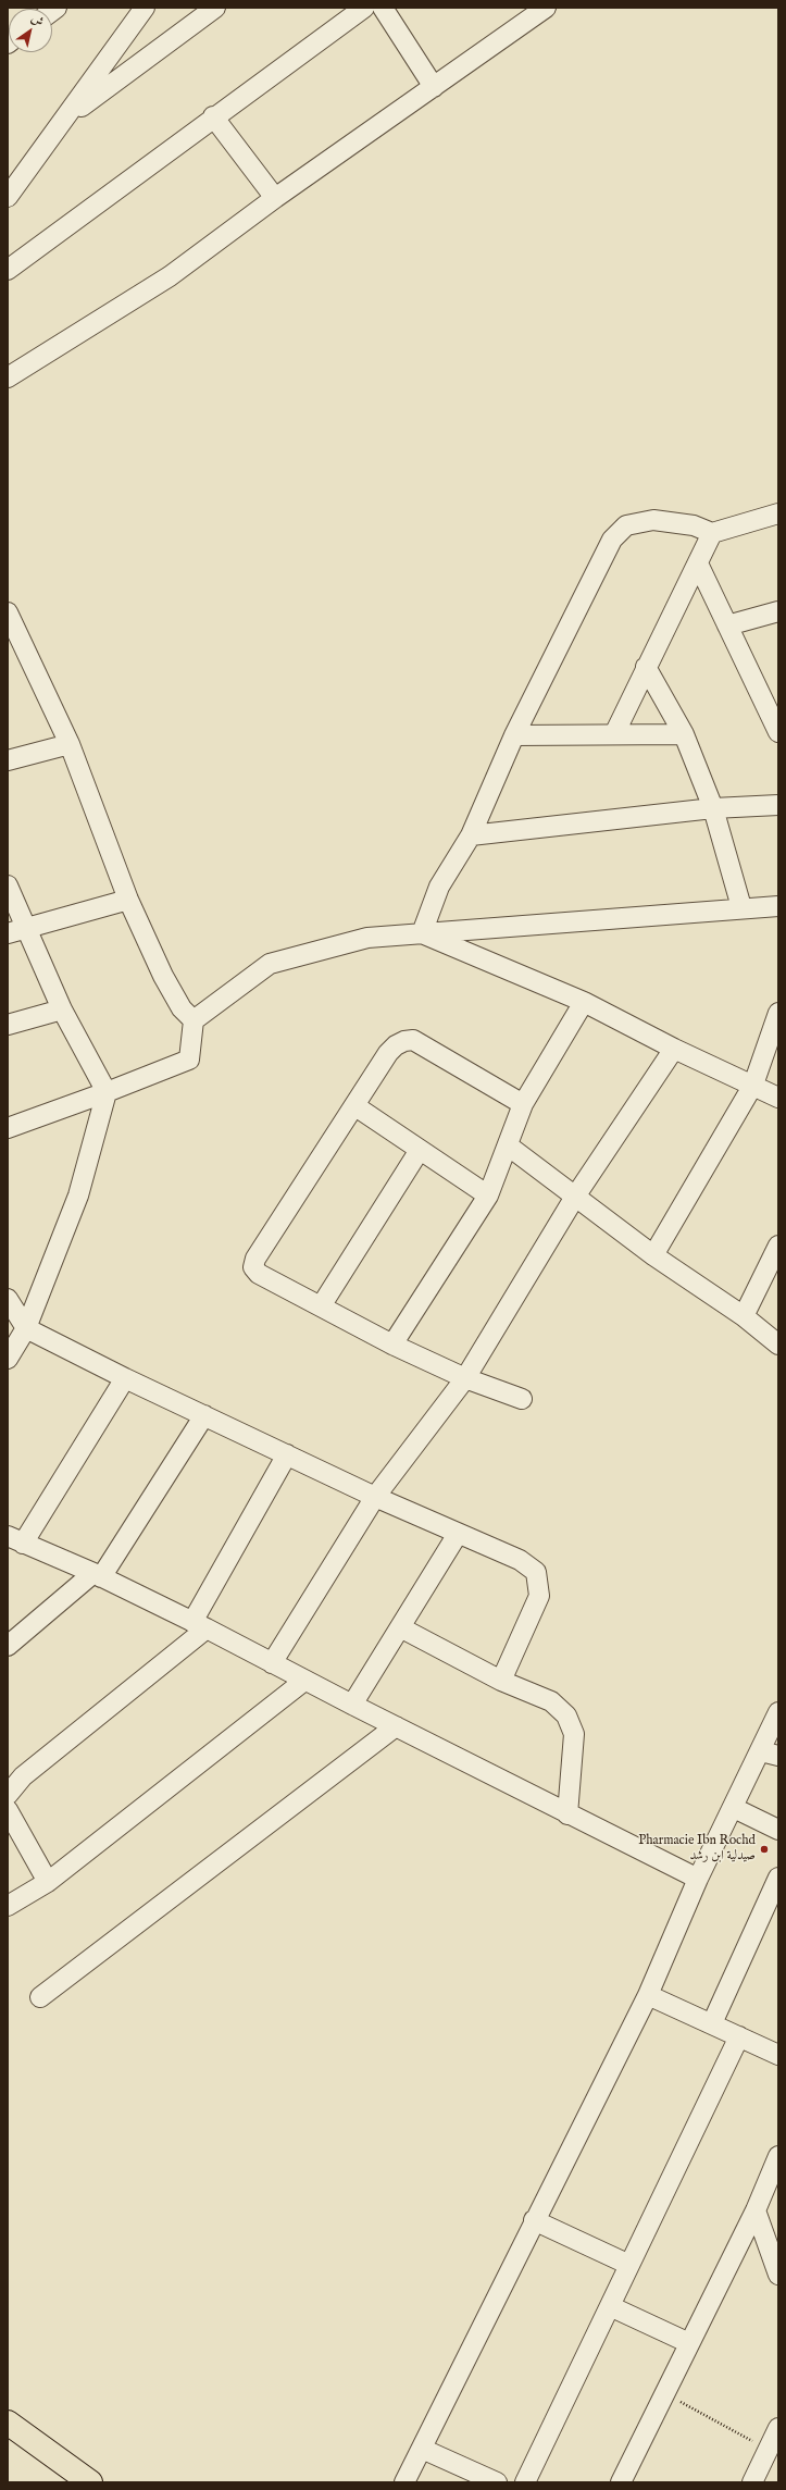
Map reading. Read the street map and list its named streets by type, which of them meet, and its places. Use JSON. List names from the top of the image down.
{
  "places": ["Pharmacie Ibn Rochd صيدلية ابن رشد"],
  "north": "top right"
}
